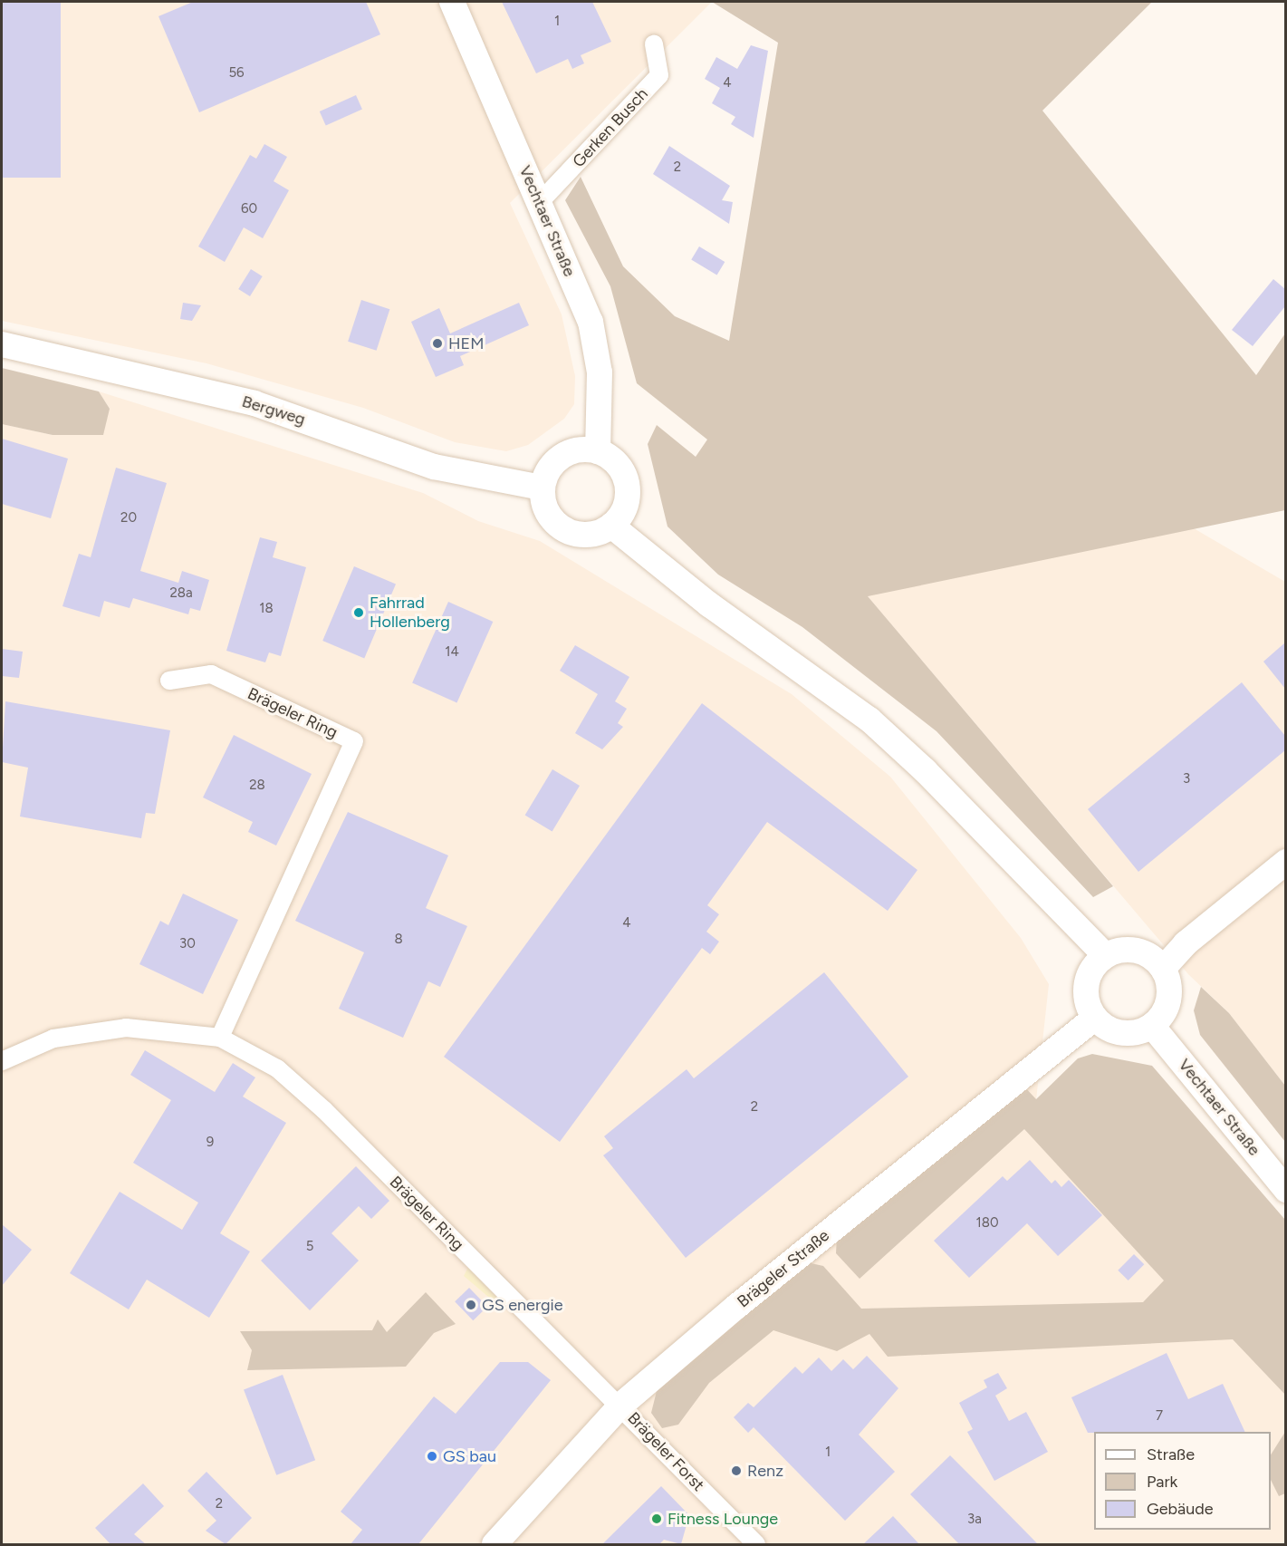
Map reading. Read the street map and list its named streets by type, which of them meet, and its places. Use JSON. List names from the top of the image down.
{
  "streets": {
    "main road": ["Vechtaer Straße", "Bergweg", "Brägeler Straße"],
    "street": ["Gerken Busch", "Brägeler Ring", "Brägeler Forst"]
  },
  "crossings": [
    ["Gerken Busch", "Vechtaer Straße"],
    ["Vechtaer Straße", "Bergweg"],
    ["Vechtaer Straße", "Brägeler Straße"],
    ["Brägeler Ring", "Brägeler Straße"],
    ["Brägeler Ring", "Brägeler Forst"],
    ["Brägeler Straße", "Brägeler Forst"]
  ],
  "places": [
    "HEM",
    "Fahrrad Hollenberg",
    "GS energie",
    "GS bau",
    "Renz",
    "Fitness Lounge"
  ],
  "house_numbers": [
    "1",
    "56",
    "4",
    "2",
    "60",
    "20",
    "28a",
    "18",
    "14",
    "3",
    "28",
    "4",
    "8",
    "30",
    "2",
    "9",
    "180",
    "5",
    "7",
    "1",
    "2",
    "3a"
  ],
  "legend": ["Straße", "Park", "Gebäude"]
}
